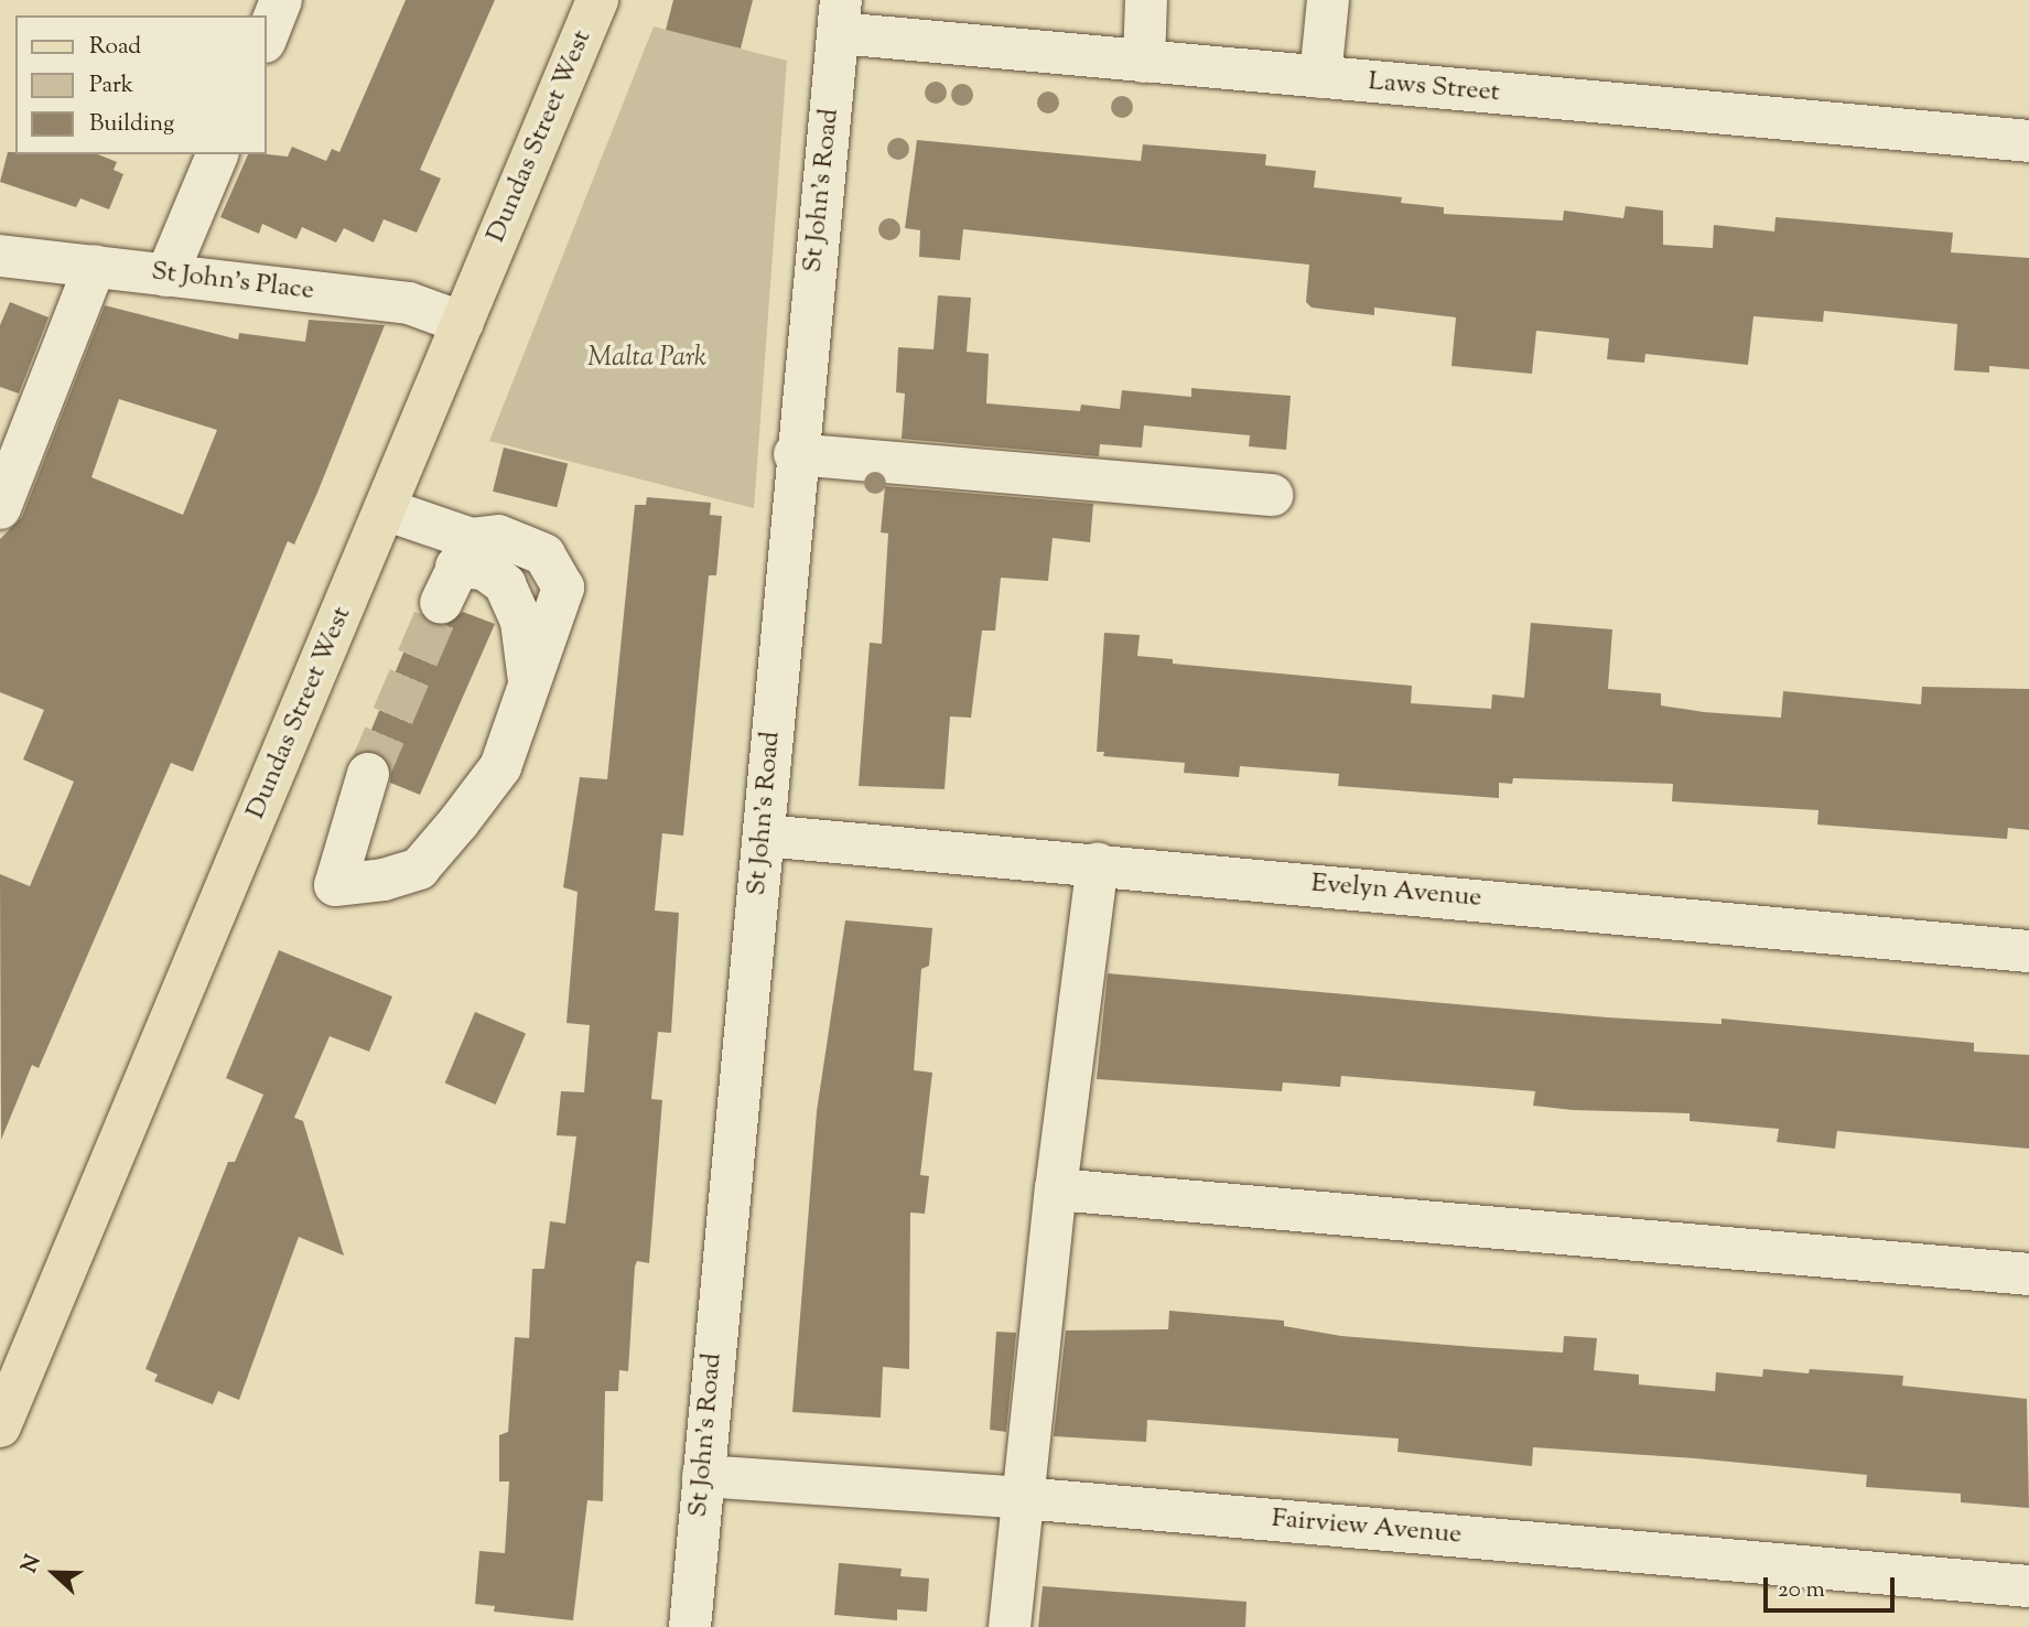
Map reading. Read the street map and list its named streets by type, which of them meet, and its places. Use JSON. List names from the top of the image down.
{
  "streets": {
    "main road": ["Dundas Street West"],
    "street": [
      "Laws Street",
      "St John's Road",
      "St John's Place",
      "Evelyn Avenue",
      "Fairview Avenue"
    ]
  },
  "crossings": [
    ["Laws Street", "St John's Road"],
    ["Dundas Street West", "St John's Place"],
    ["St John's Road", "Evelyn Avenue"],
    ["St John's Road", "Fairview Avenue"]
  ],
  "parks": ["Malta Park"],
  "legend": ["Road", "Park", "Building"],
  "scale_bar": "20 m",
  "north": "left"
}
